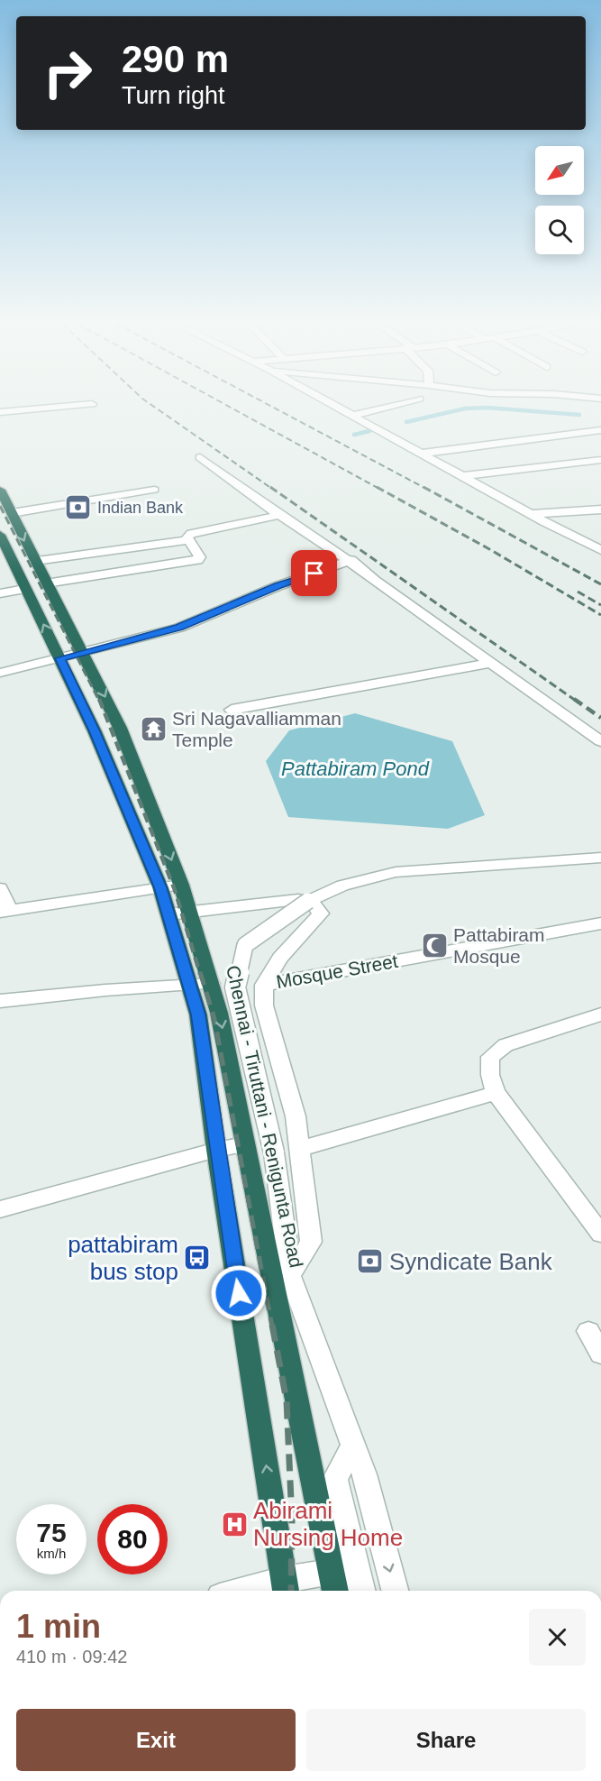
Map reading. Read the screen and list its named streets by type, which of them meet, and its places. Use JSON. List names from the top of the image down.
{
  "streets": {
    "highway": ["Chennai - Tiruttani - Renigunta Road"],
    "street": ["Mosque Street"]
  },
  "water": ["Pattabiram Pond"],
  "places": {
    "bank": ["Indian Bank", "Syndicate Bank"],
    "temple": ["Sri Nagavalliamman Temple"],
    "mosque": ["Pattabiram Mosque"],
    "bus stop": ["pattabiram bus stop"],
    "hospital": ["Abirami Nursing Home"]
  },
  "north": "bottom left",
  "page": {
    "turn": ["290 m", "Turn right"],
    "speed": "75 km/h",
    "limit": "80",
    "heading": ["1 min", "410 m · 09:42"],
    "buttons": ["Exit", "Share"]
  }
}
